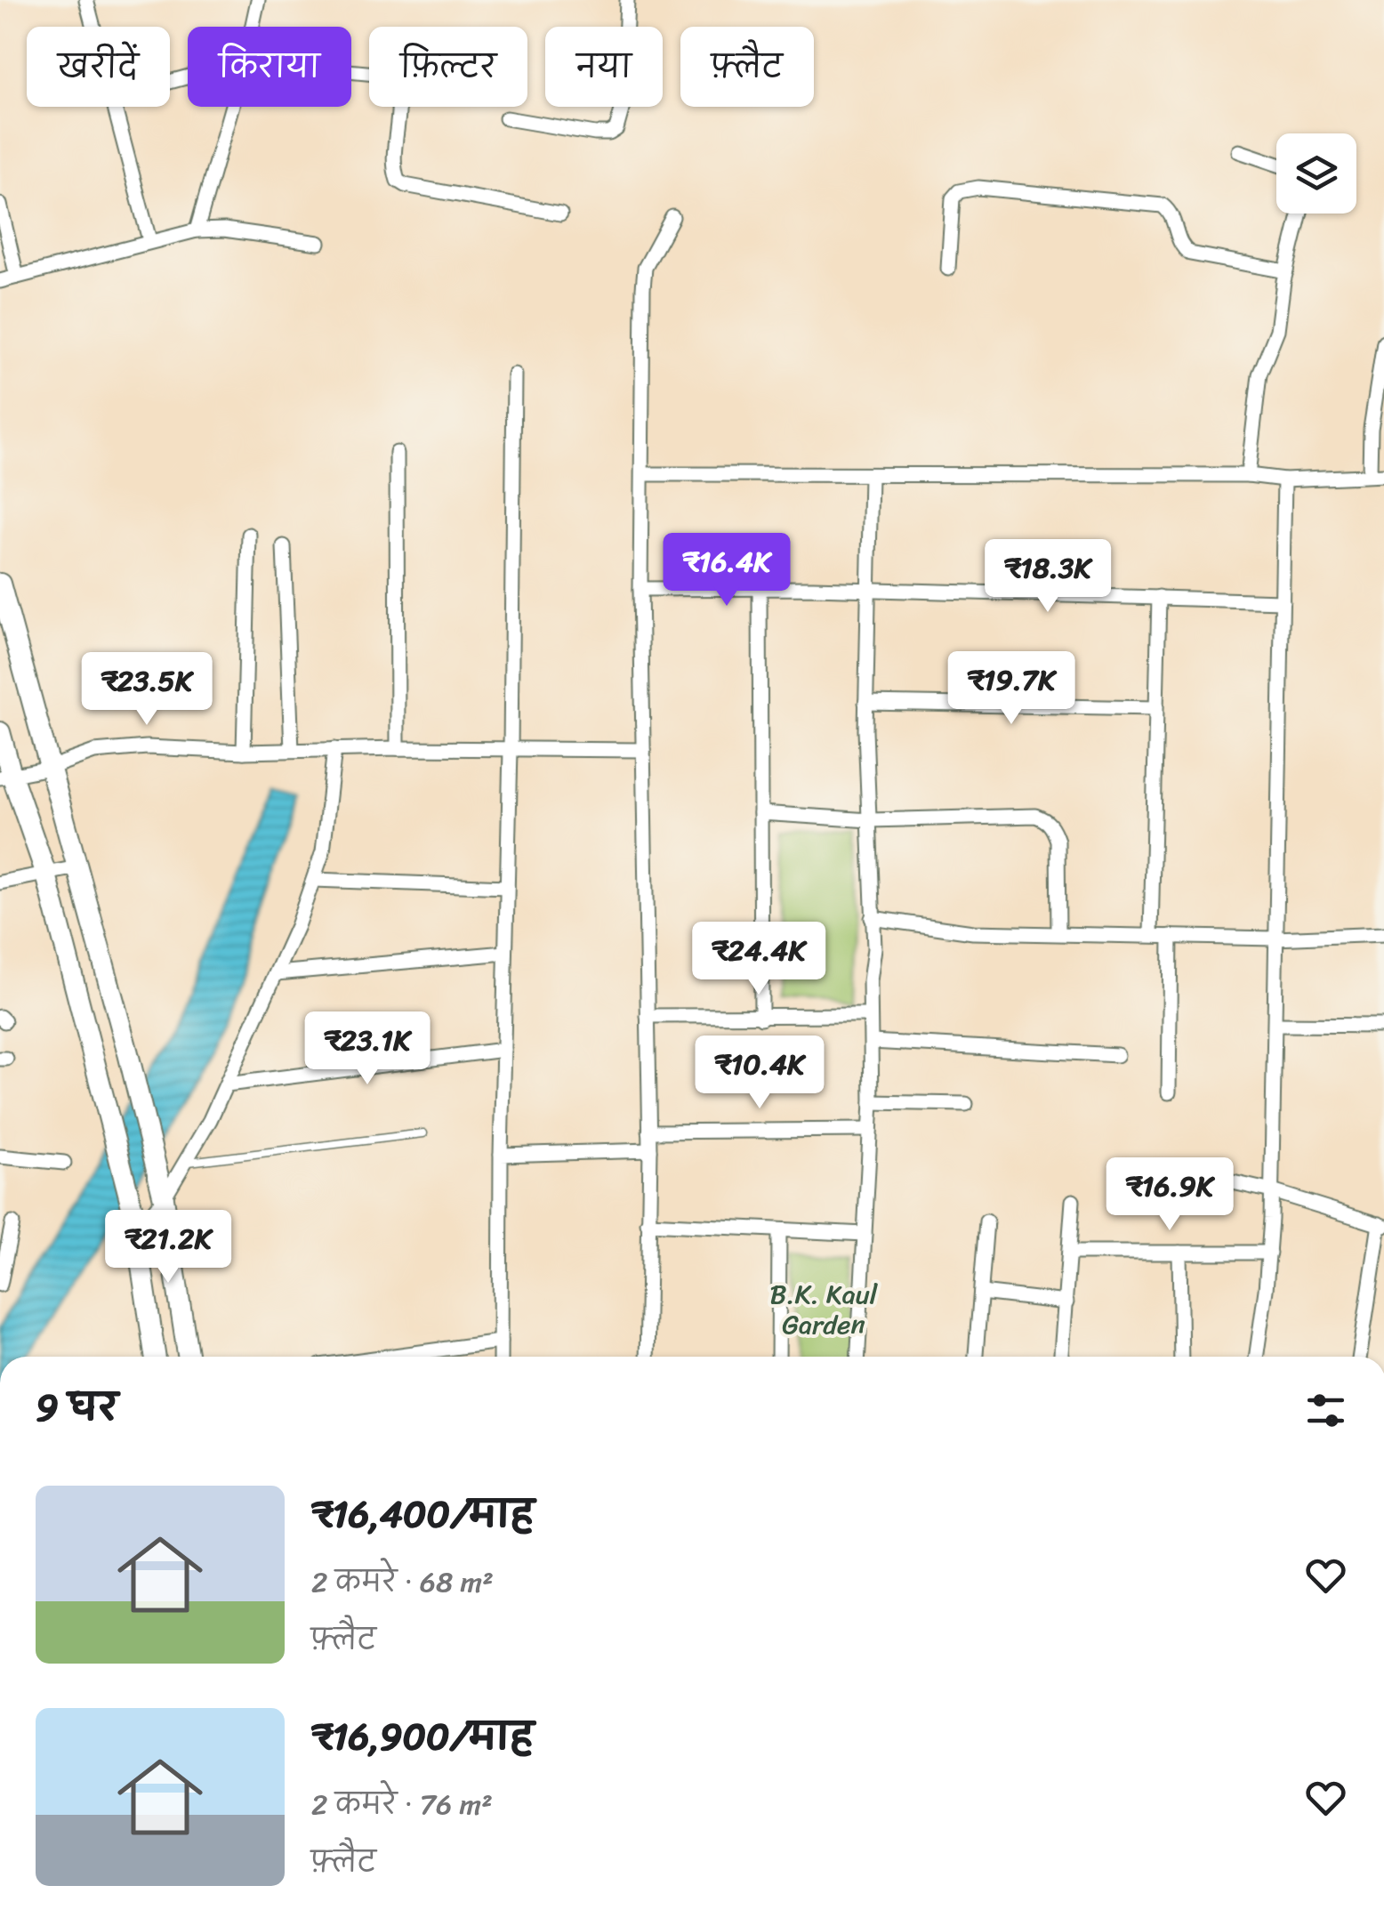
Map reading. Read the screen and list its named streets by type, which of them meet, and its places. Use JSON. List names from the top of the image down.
{
  "parks": ["B.K. Kaul Garden"],
  "page": {
    "chip": [
      "खरीदें",
      "किराया",
      "फ़िल्टर",
      "नया",
      "फ़्लैट"
    ],
    "price": [
      "₹16.4K",
      "₹18.3K",
      "₹19.7K",
      "₹23.5K",
      "₹24.4K",
      "₹23.1K",
      "₹10.4K",
      "₹16.9K",
      "₹21.2K"
    ],
    "heading": "9 घर",
    "list": [
      {
        "name": "₹16,400/माह",
        "note": "2 कमरे · 68 m² · फ़्लैट"
      },
      {
        "name": "₹16,900/माह",
        "note": "2 कमरे · 76 m² · फ़्लैट"
      }
    ]
  }
}
